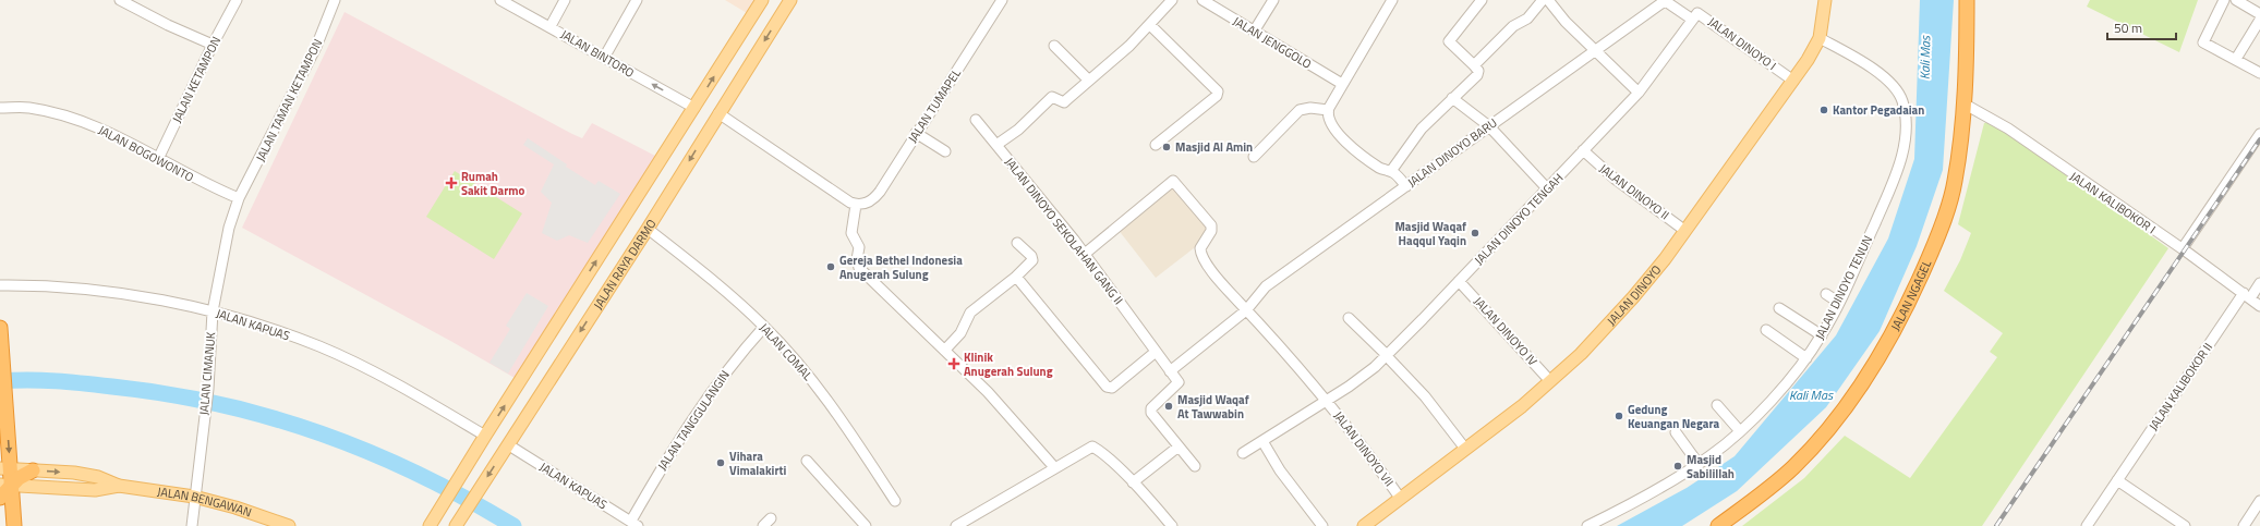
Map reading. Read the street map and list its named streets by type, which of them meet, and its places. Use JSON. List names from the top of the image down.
{
  "streets": {
    "highway": ["JALAN NGAGEL"],
    "main road": ["JALAN RAYA DARMO", "JALAN DINOYO", "JALAN BENGAWAN"],
    "street": [
      "JALAN JENGGOLO",
      "JALAN DINOYO I",
      "JALAN BINTORO",
      "JALAN KETAMPON",
      "JALAN TAMAN KETAMPON",
      "JALAN TUMAPEL",
      "JALAN DINOYO BARU",
      "JALAN BOGOWONTO",
      "JALAN DINOYO II",
      "JALAN KALIBOKOR I",
      "JALAN DINOYO TENGAH",
      "JALAN DINOYO SEKOLAHAN GANG II",
      "JALAN DINOYO TENUN",
      "JALAN KAPUAS",
      "JALAN DINOYO IV",
      "JALAN COMAL",
      "JALAN CIMANUK",
      "JALAN KALIBOKOR II",
      "JALAN TANGGULANGIN",
      "JALAN DINOYO VII"
    ]
  },
  "crossings": [
    ["JALAN DINOYO I", "JALAN DINOYO TENGAH"],
    ["JALAN DINOYO I", "JALAN DINOYO"],
    ["JALAN BINTORO", "JALAN RAYA DARMO"],
    ["JALAN KETAMPON", "JALAN BOGOWONTO"],
    ["JALAN TAMAN KETAMPON", "JALAN BOGOWONTO"],
    ["JALAN TAMAN KETAMPON", "JALAN CIMANUK"],
    ["JALAN DINOYO BARU", "JALAN DINOYO SEKOLAHAN GANG II"],
    ["JALAN DINOYO BARU", "JALAN DINOYO VII"],
    ["JALAN BOGOWONTO", "JALAN CIMANUK"],
    ["JALAN DINOYO II", "JALAN DINOYO TENGAH"],
    ["JALAN DINOYO II", "JALAN DINOYO"],
    ["JALAN KALIBOKOR I", "JALAN NGAGEL"],
    ["JALAN KALIBOKOR I", "JALAN KALIBOKOR II"],
    ["JALAN DINOYO TENGAH", "JALAN DINOYO IV"],
    ["JALAN DINOYO TENGAH", "JALAN DINOYO VII"],
    ["JALAN DINOYO SEKOLAHAN GANG II", "JALAN DINOYO VII"],
    ["JALAN RAYA DARMO", "JALAN KAPUAS"],
    ["JALAN RAYA DARMO", "JALAN COMAL"],
    ["JALAN DINOYO TENUN", "JALAN DINOYO"],
    ["JALAN DINOYO", "JALAN DINOYO IV"],
    ["JALAN DINOYO", "JALAN DINOYO VII"],
    ["JALAN KAPUAS", "JALAN CIMANUK"],
    ["JALAN KAPUAS", "JALAN TANGGULANGIN"],
    ["JALAN COMAL", "JALAN TANGGULANGIN"],
    ["JALAN CIMANUK", "JALAN BENGAWAN"]
  ],
  "one_way": ["JALAN BINTORO"],
  "water": ["Kali Mas"],
  "places": {
    "other": [
      "Kantor Pegadaian",
      "Masjid Al Amin",
      "Masjid Waqaf Haqqul Yaqin",
      "Gereja Bethel Indonesia Anugerah Sulung",
      "Masjid Waqaf At Tawwabin",
      "Gedung Keuangan Negara",
      "Vihara Vimalakirti",
      "Masjid Sabilillah"
    ],
    "health": ["Rumah Sakit Darmo", "Klinik Anugerah Sulung"]
  },
  "scale_bar": "50 m"
}
